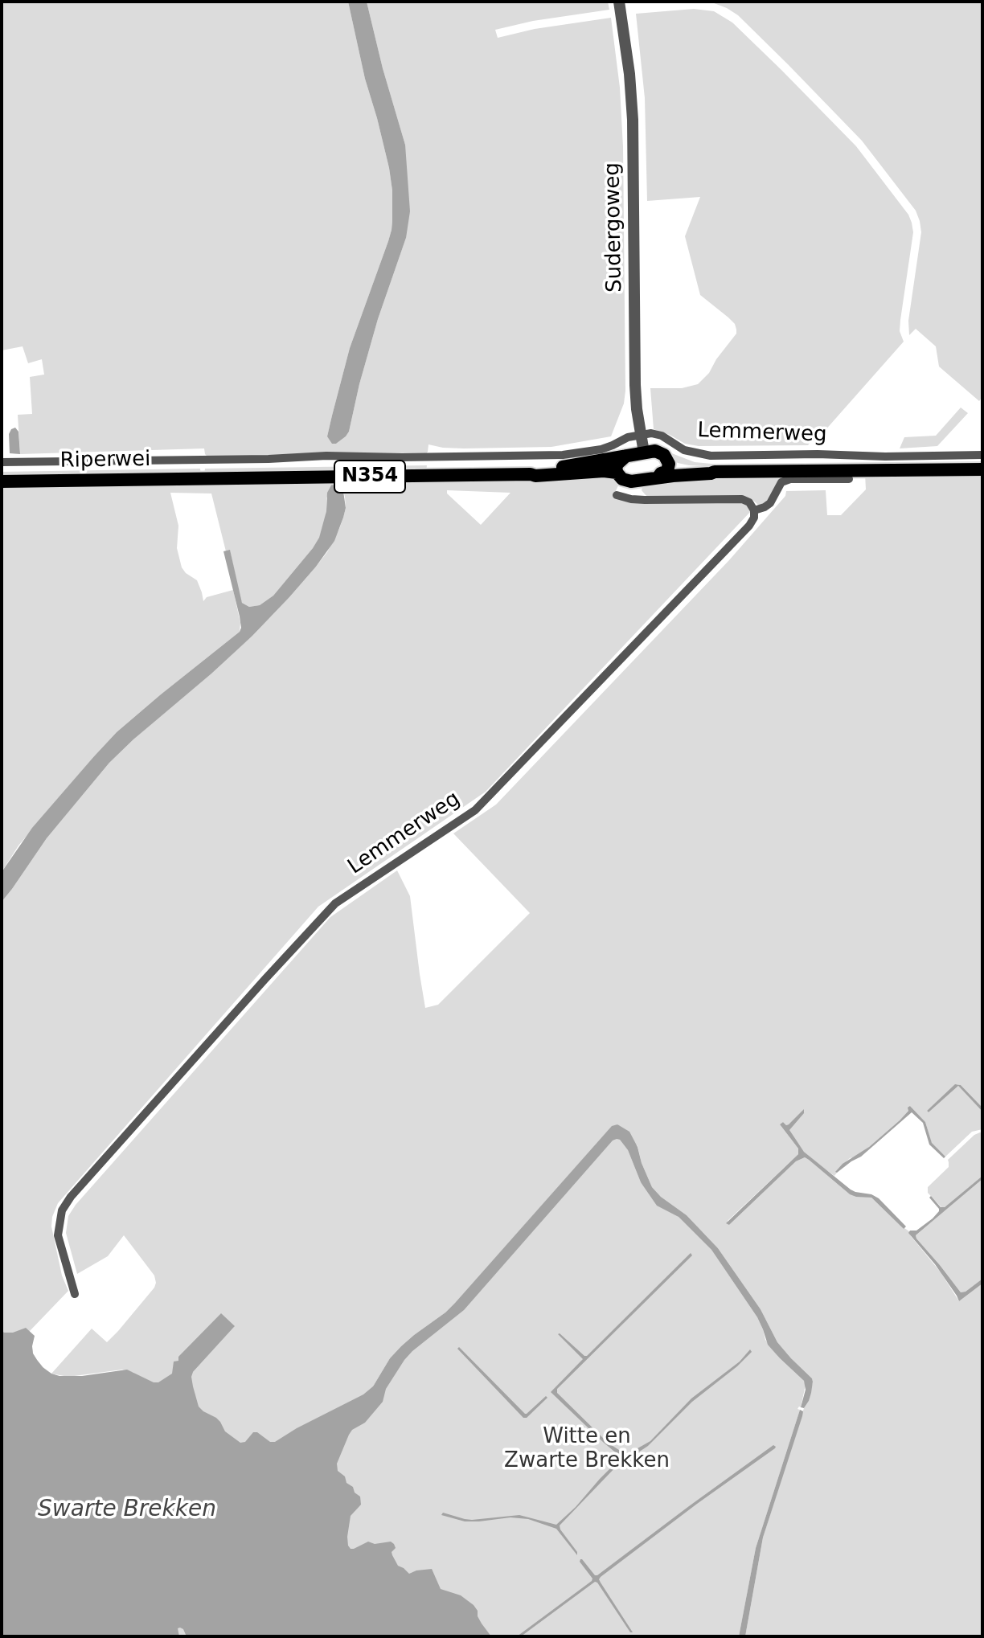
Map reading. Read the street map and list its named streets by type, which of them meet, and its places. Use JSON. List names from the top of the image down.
{
  "streets": {
    "main road": ["Lemmerweg", "Riperwei", "N354"],
    "street": ["Sudergoweg"]
  },
  "crossings": [
    ["Sudergoweg", "Lemmerweg"],
    ["Sudergoweg", "Riperwei"],
    ["Sudergoweg", "N354"],
    ["Lemmerweg", "Riperwei"],
    ["Lemmerweg", "N354"],
    ["Riperwei", "N354"]
  ],
  "water": ["Swarte Brekken"],
  "parks": ["Witte en Zwarte Brekken"]
}
